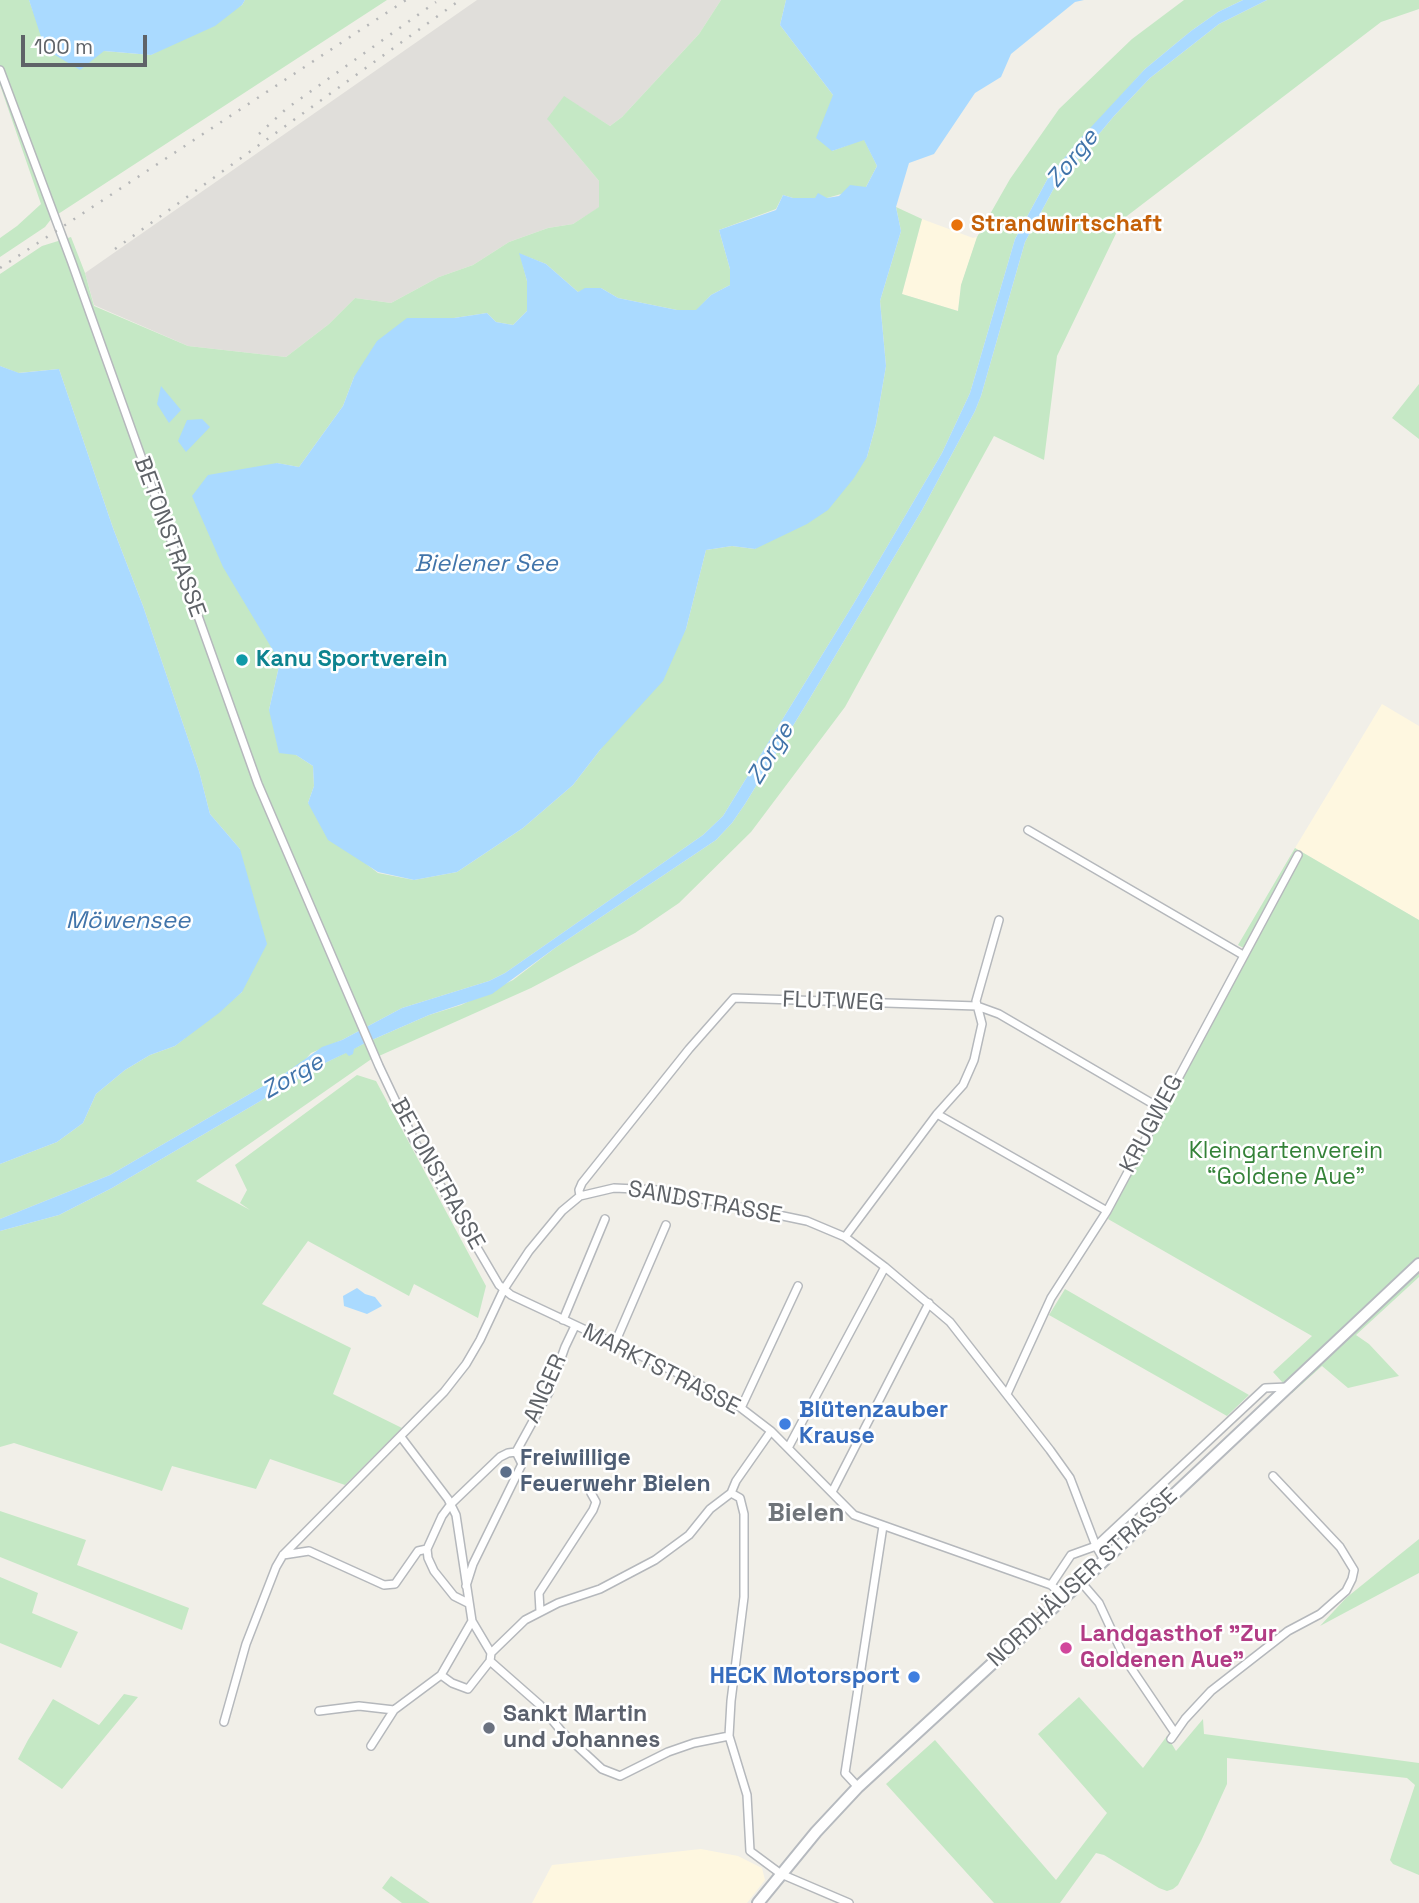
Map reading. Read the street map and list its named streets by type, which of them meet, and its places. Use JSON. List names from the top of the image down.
{
  "streets": {
    "main road": ["NORDHÄUSER STRASSE"],
    "street": [
      "BETONSTRASSE",
      "FLUTWEG",
      "KRUGWEG",
      "SANDSTRASSE",
      "MARKTSTRASSE",
      "ANGER"
    ]
  },
  "crossings": [
    ["BETONSTRASSE", "SANDSTRASSE"],
    ["BETONSTRASSE", "MARKTSTRASSE"],
    ["FLUTWEG", "KRUGWEG"],
    ["FLUTWEG", "SANDSTRASSE"],
    ["KRUGWEG", "SANDSTRASSE"],
    ["SANDSTRASSE", "MARKTSTRASSE"],
    ["SANDSTRASSE", "NORDHÄUSER STRASSE"],
    ["MARKTSTRASSE", "ANGER"],
    ["MARKTSTRASSE", "NORDHÄUSER STRASSE"]
  ],
  "districts": ["Bielen"],
  "water": ["Zorge", "Bielener See", "Möwensee"],
  "parks": ["Kleingartenverein “Goldene Aue”"],
  "places": [
    "Strandwirtschaft",
    "Kanu Sportverein",
    "Blütenzauber Krause",
    "Freiwillige Feuerwehr Bielen",
    "Landgasthof \"Zur Goldenen Aue\"",
    "HECK Motorsport",
    "Sankt Martin und Johannes"
  ],
  "scale_bar": "100 m"
}
